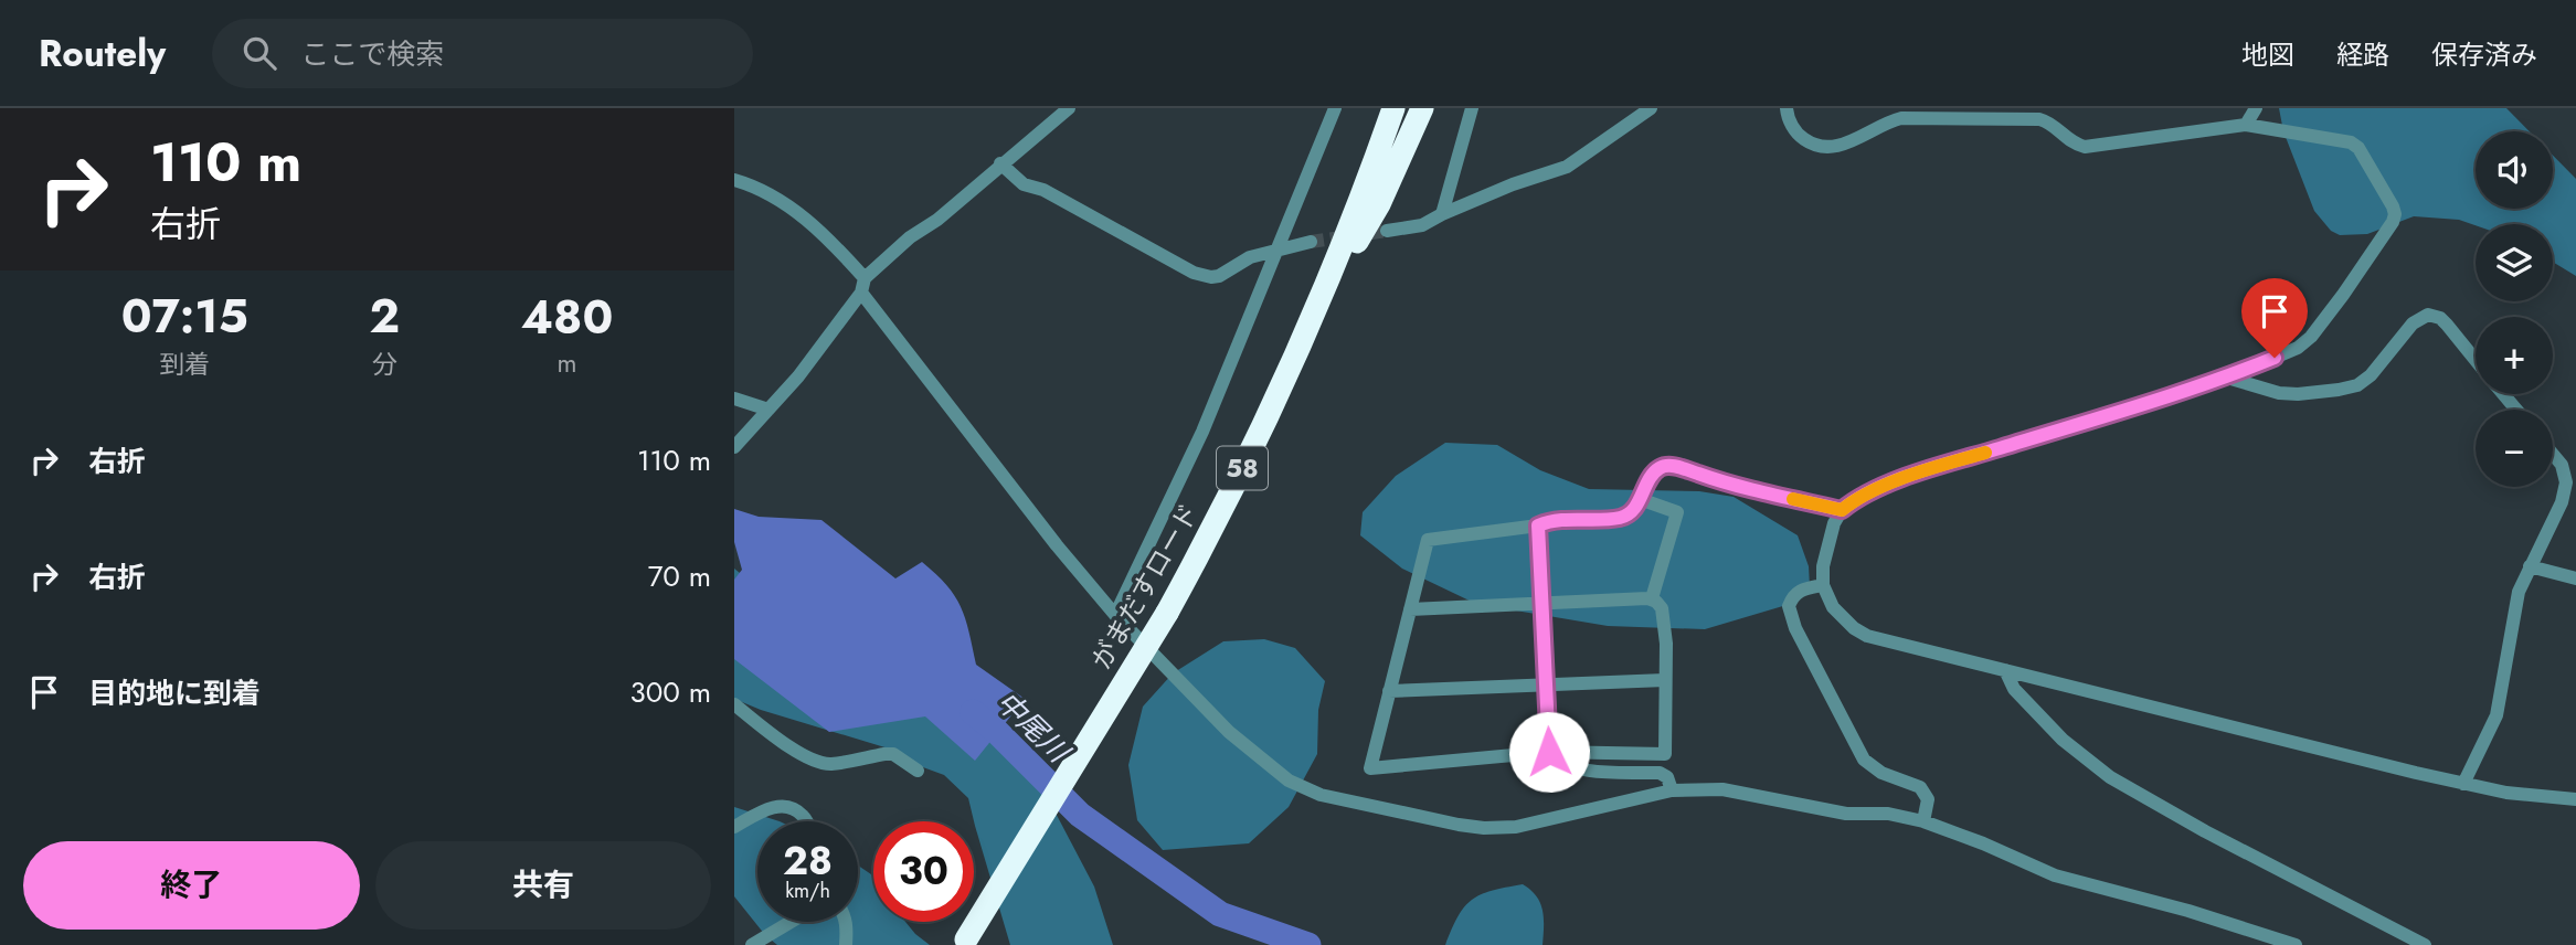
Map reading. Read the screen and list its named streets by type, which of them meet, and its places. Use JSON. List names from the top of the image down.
{
  "streets": {
    "highway": ["58", "がまだすロード"]
  },
  "water": ["中尾川"],
  "page": {
    "header": "Routely",
    "search": "ここで検索",
    "nav": ["地図", "経路", "保存済み"],
    "turn": ["110 m", "右折"],
    "map_buttons": ["+", "−"],
    "eta": [
      "07:15",
      "到着",
      "2",
      "分",
      "480",
      "m"
    ],
    "list": [
      {
        "name": "右折",
        "value": "110 m"
      },
      {
        "name": "右折",
        "value": "70 m"
      },
      {
        "name": "目的地に到着",
        "value": "300 m"
      }
    ],
    "speed": "28 km/h",
    "limit": "30",
    "buttons": ["終了", "共有"]
  }
}
